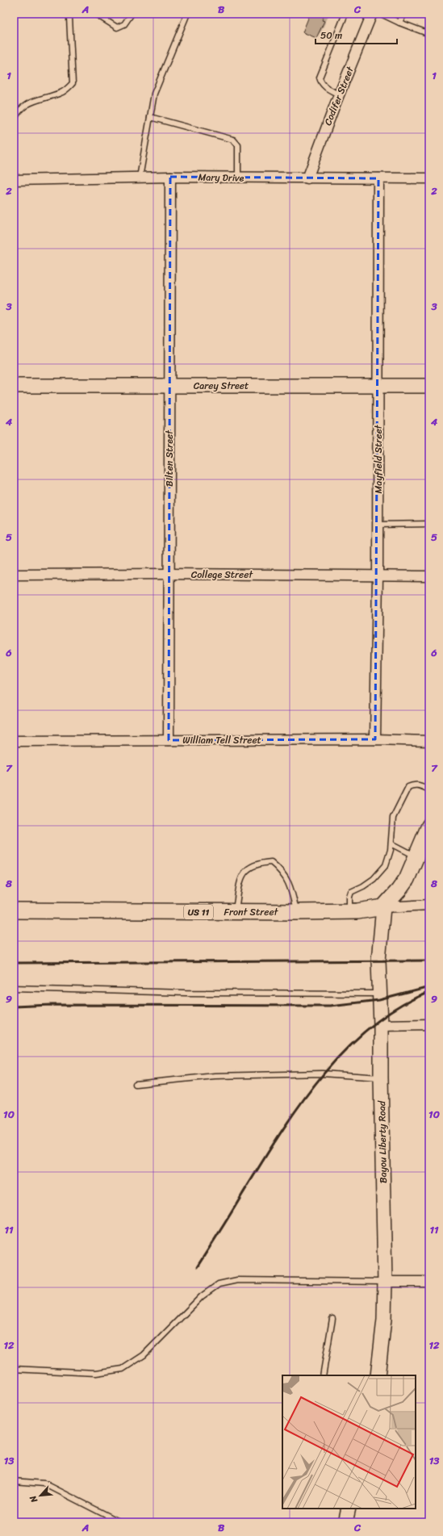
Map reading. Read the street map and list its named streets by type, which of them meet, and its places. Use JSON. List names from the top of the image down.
{
  "streets": {
    "main road": [
      "Carey Street",
      "US 11",
      "Front Street",
      "Bayou Liberty Road"
    ],
    "street": [
      "Codifer Street",
      "Mary Drive",
      "Bilten Street",
      "Mayfield Street",
      "College Street",
      "William Tell Street"
    ]
  },
  "crossings": [
    ["Codifer Street", "Mary Drive"],
    ["Mary Drive", "Bilten Street"],
    ["Mary Drive", "Mayfield Street"],
    ["Carey Street", "Bilten Street"],
    ["Carey Street", "Mayfield Street"],
    ["Bilten Street", "College Street"],
    ["Bilten Street", "William Tell Street"],
    ["Mayfield Street", "College Street"],
    ["Mayfield Street", "William Tell Street"],
    ["Front Street", "Bayou Liberty Road"]
  ],
  "scale_bar": "50 m",
  "north": "bottom left",
  "grid": {
    "columns": ["A", "B", "C"],
    "rows": [
      "1",
      "2",
      "3",
      "4",
      "5",
      "6",
      "7",
      "8",
      "9",
      "10",
      "11",
      "12",
      "13"
    ]
  }
}
